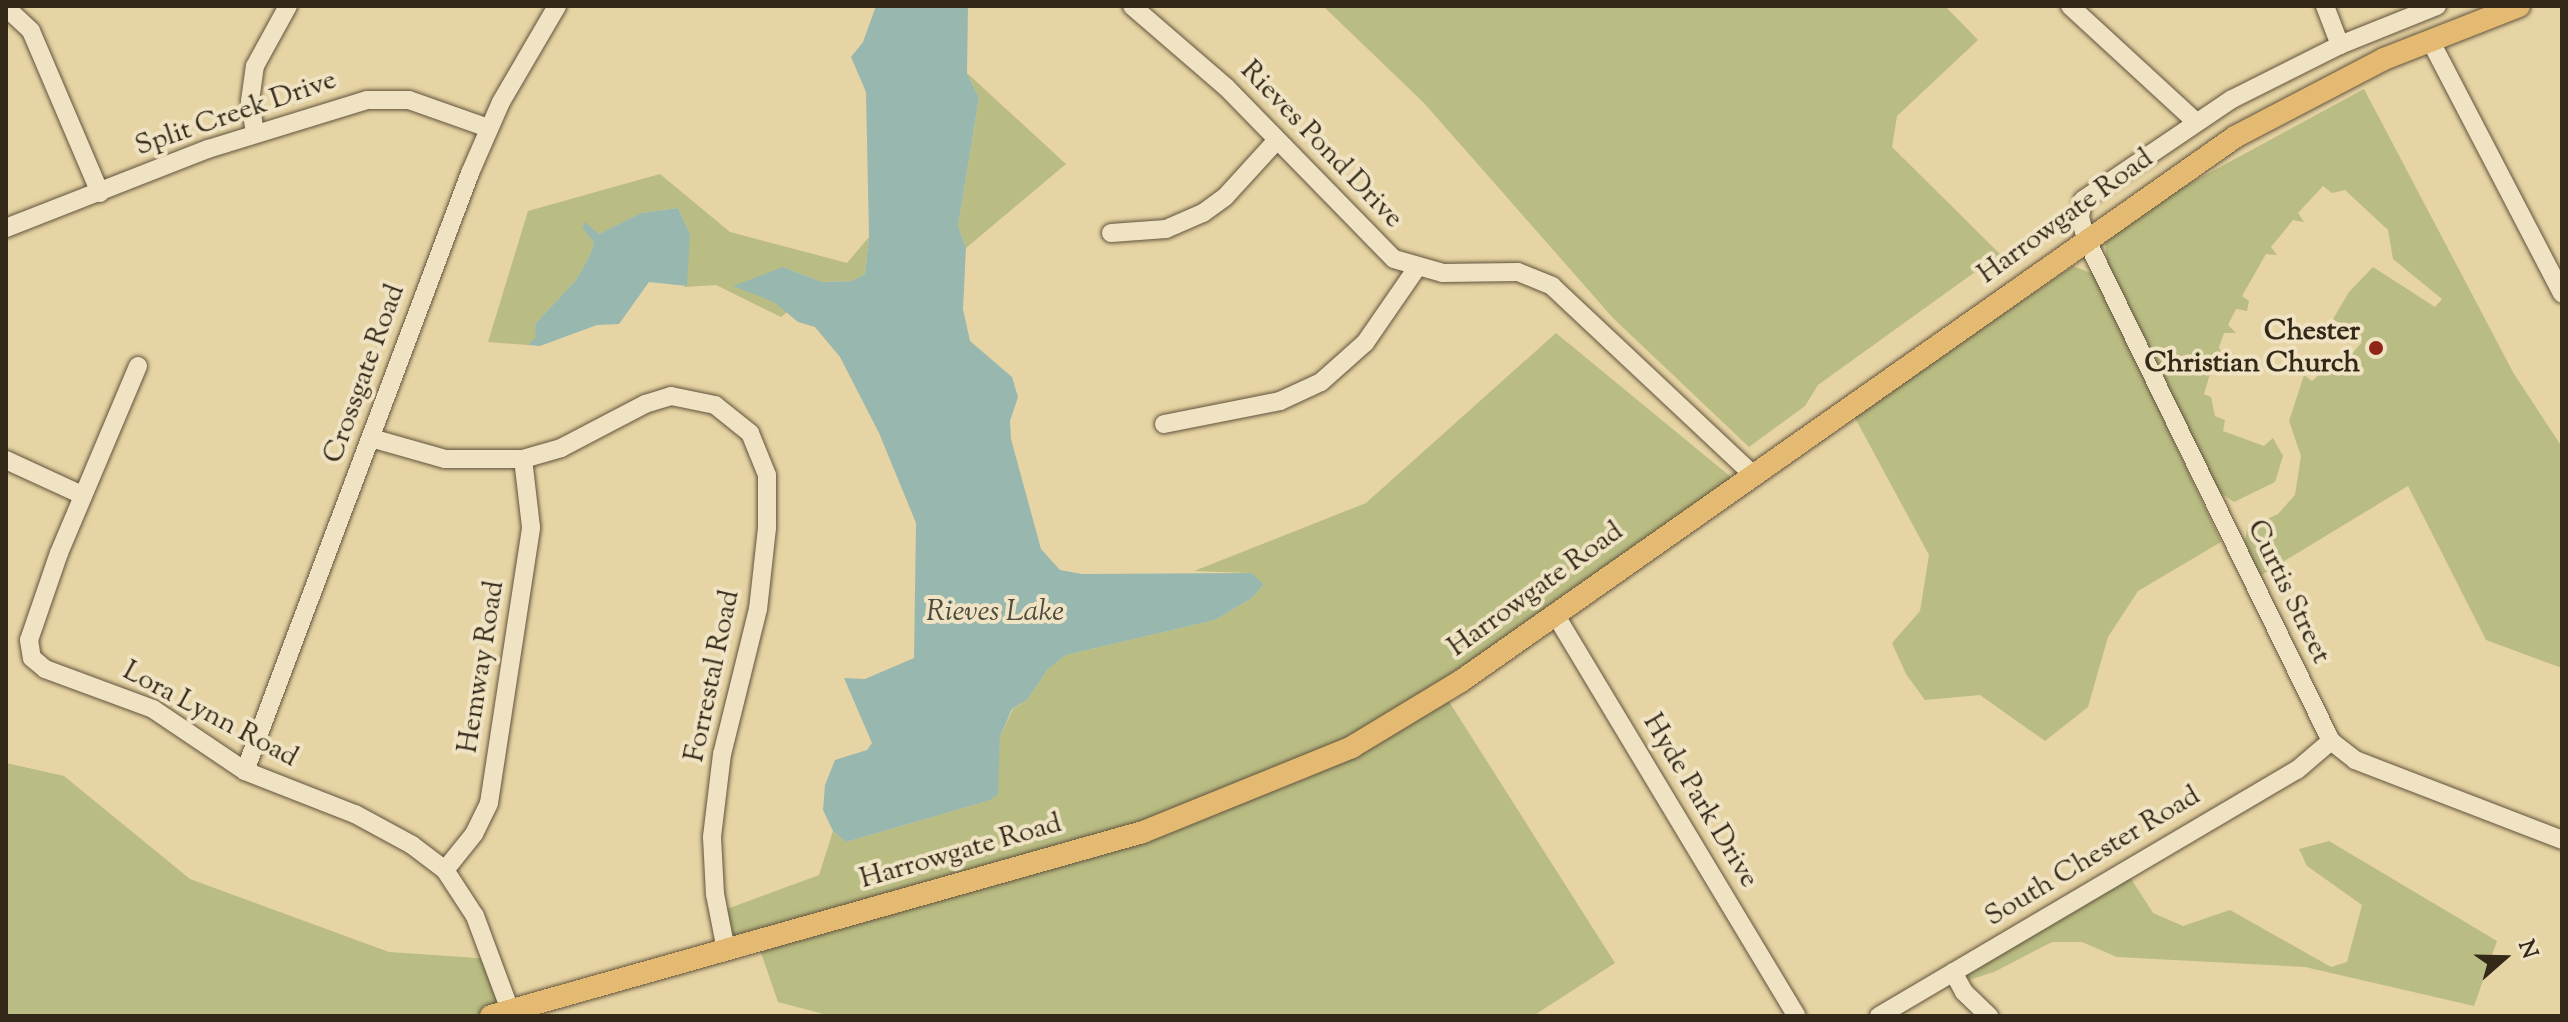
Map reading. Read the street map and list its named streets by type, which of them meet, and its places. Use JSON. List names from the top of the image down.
{
  "streets": {
    "main road": ["Harrowgate Road"],
    "street": [
      "Split Creek Drive",
      "Rieves Pond Drive",
      "Crossgate Road",
      "Curtis Street",
      "Hemway Road",
      "Forrestal Road",
      "Lora Lynn Road",
      "Hyde Park Drive",
      "South Chester Road"
    ]
  },
  "crossings": [
    ["Split Creek Drive", "Crossgate Road"],
    ["Rieves Pond Drive", "Harrowgate Road"],
    ["Harrowgate Road", "Curtis Street"],
    ["Harrowgate Road", "Forrestal Road"],
    ["Harrowgate Road", "Lora Lynn Road"],
    ["Harrowgate Road", "Hyde Park Drive"],
    ["Crossgate Road", "Lora Lynn Road"],
    ["Curtis Street", "South Chester Road"],
    ["Hemway Road", "Forrestal Road"],
    ["Hemway Road", "Lora Lynn Road"]
  ],
  "water": ["Rieves Lake"],
  "places": ["Chester Christian Church"],
  "north": "right"
}
